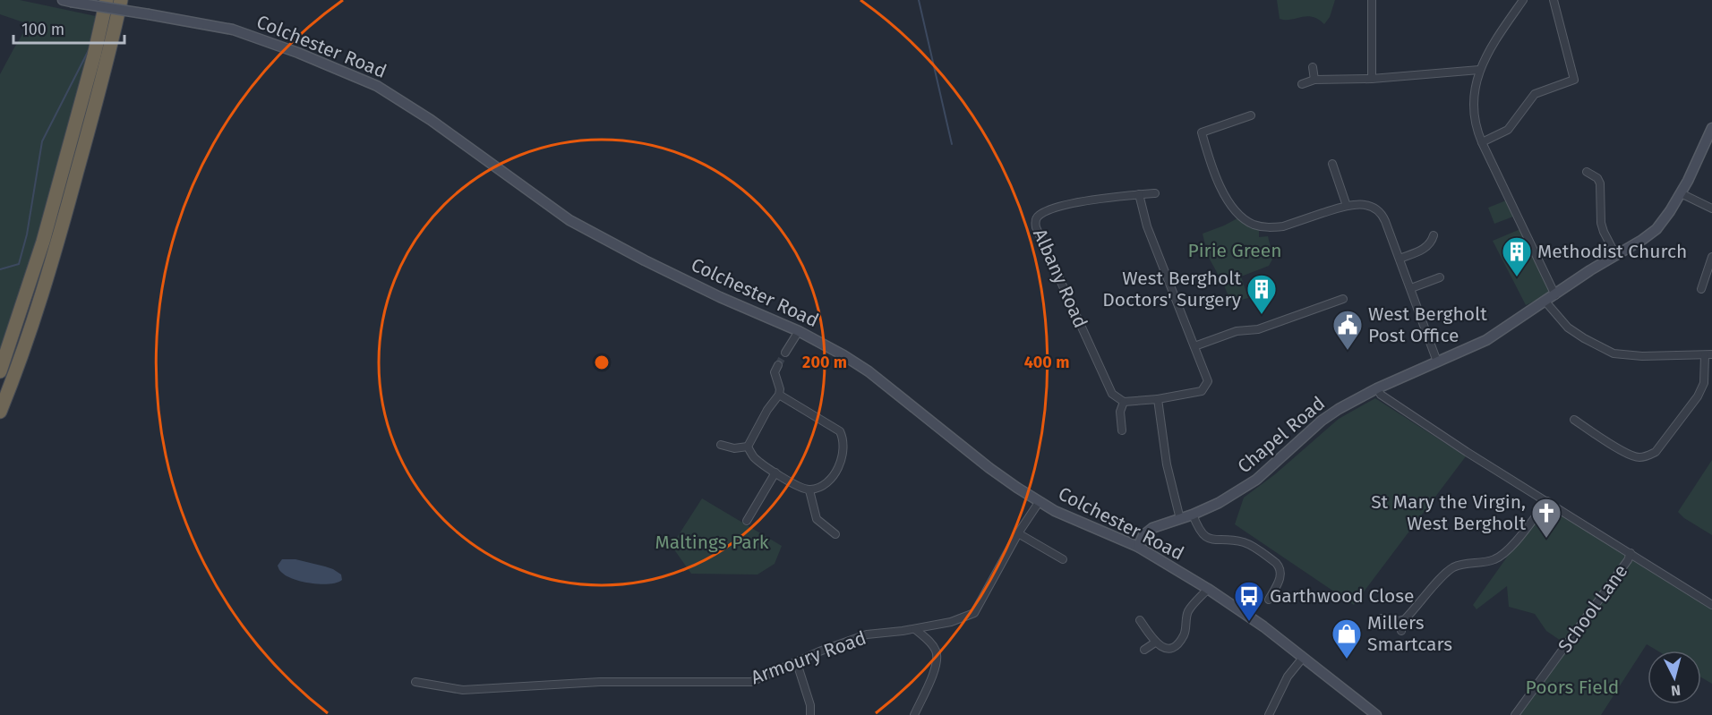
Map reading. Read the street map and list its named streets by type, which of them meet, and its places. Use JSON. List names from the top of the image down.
{
  "streets": {
    "main road": ["Colchester Road", "Chapel Road"],
    "street": ["Albany Road", "School Lane", "Armoury Road"]
  },
  "crossings": [
    ["Colchester Road", "Chapel Road"],
    ["Colchester Road", "Armoury Road"]
  ],
  "parks": ["Pirie Green", "Maltings Park", "Poors Field"],
  "places": {
    "building": ["Methodist Church", "West Bergholt Doctors' Surgery"],
    "public building": ["West Bergholt Post Office"],
    "church": ["St Mary the Virgin, West Bergholt"],
    "bus stop": ["Garthwood Close"],
    "shop": ["Millers Smartcars"]
  },
  "scale_bar": "100 m",
  "north": "bottom",
  "rings": ["200 m", "400 m"]
}
